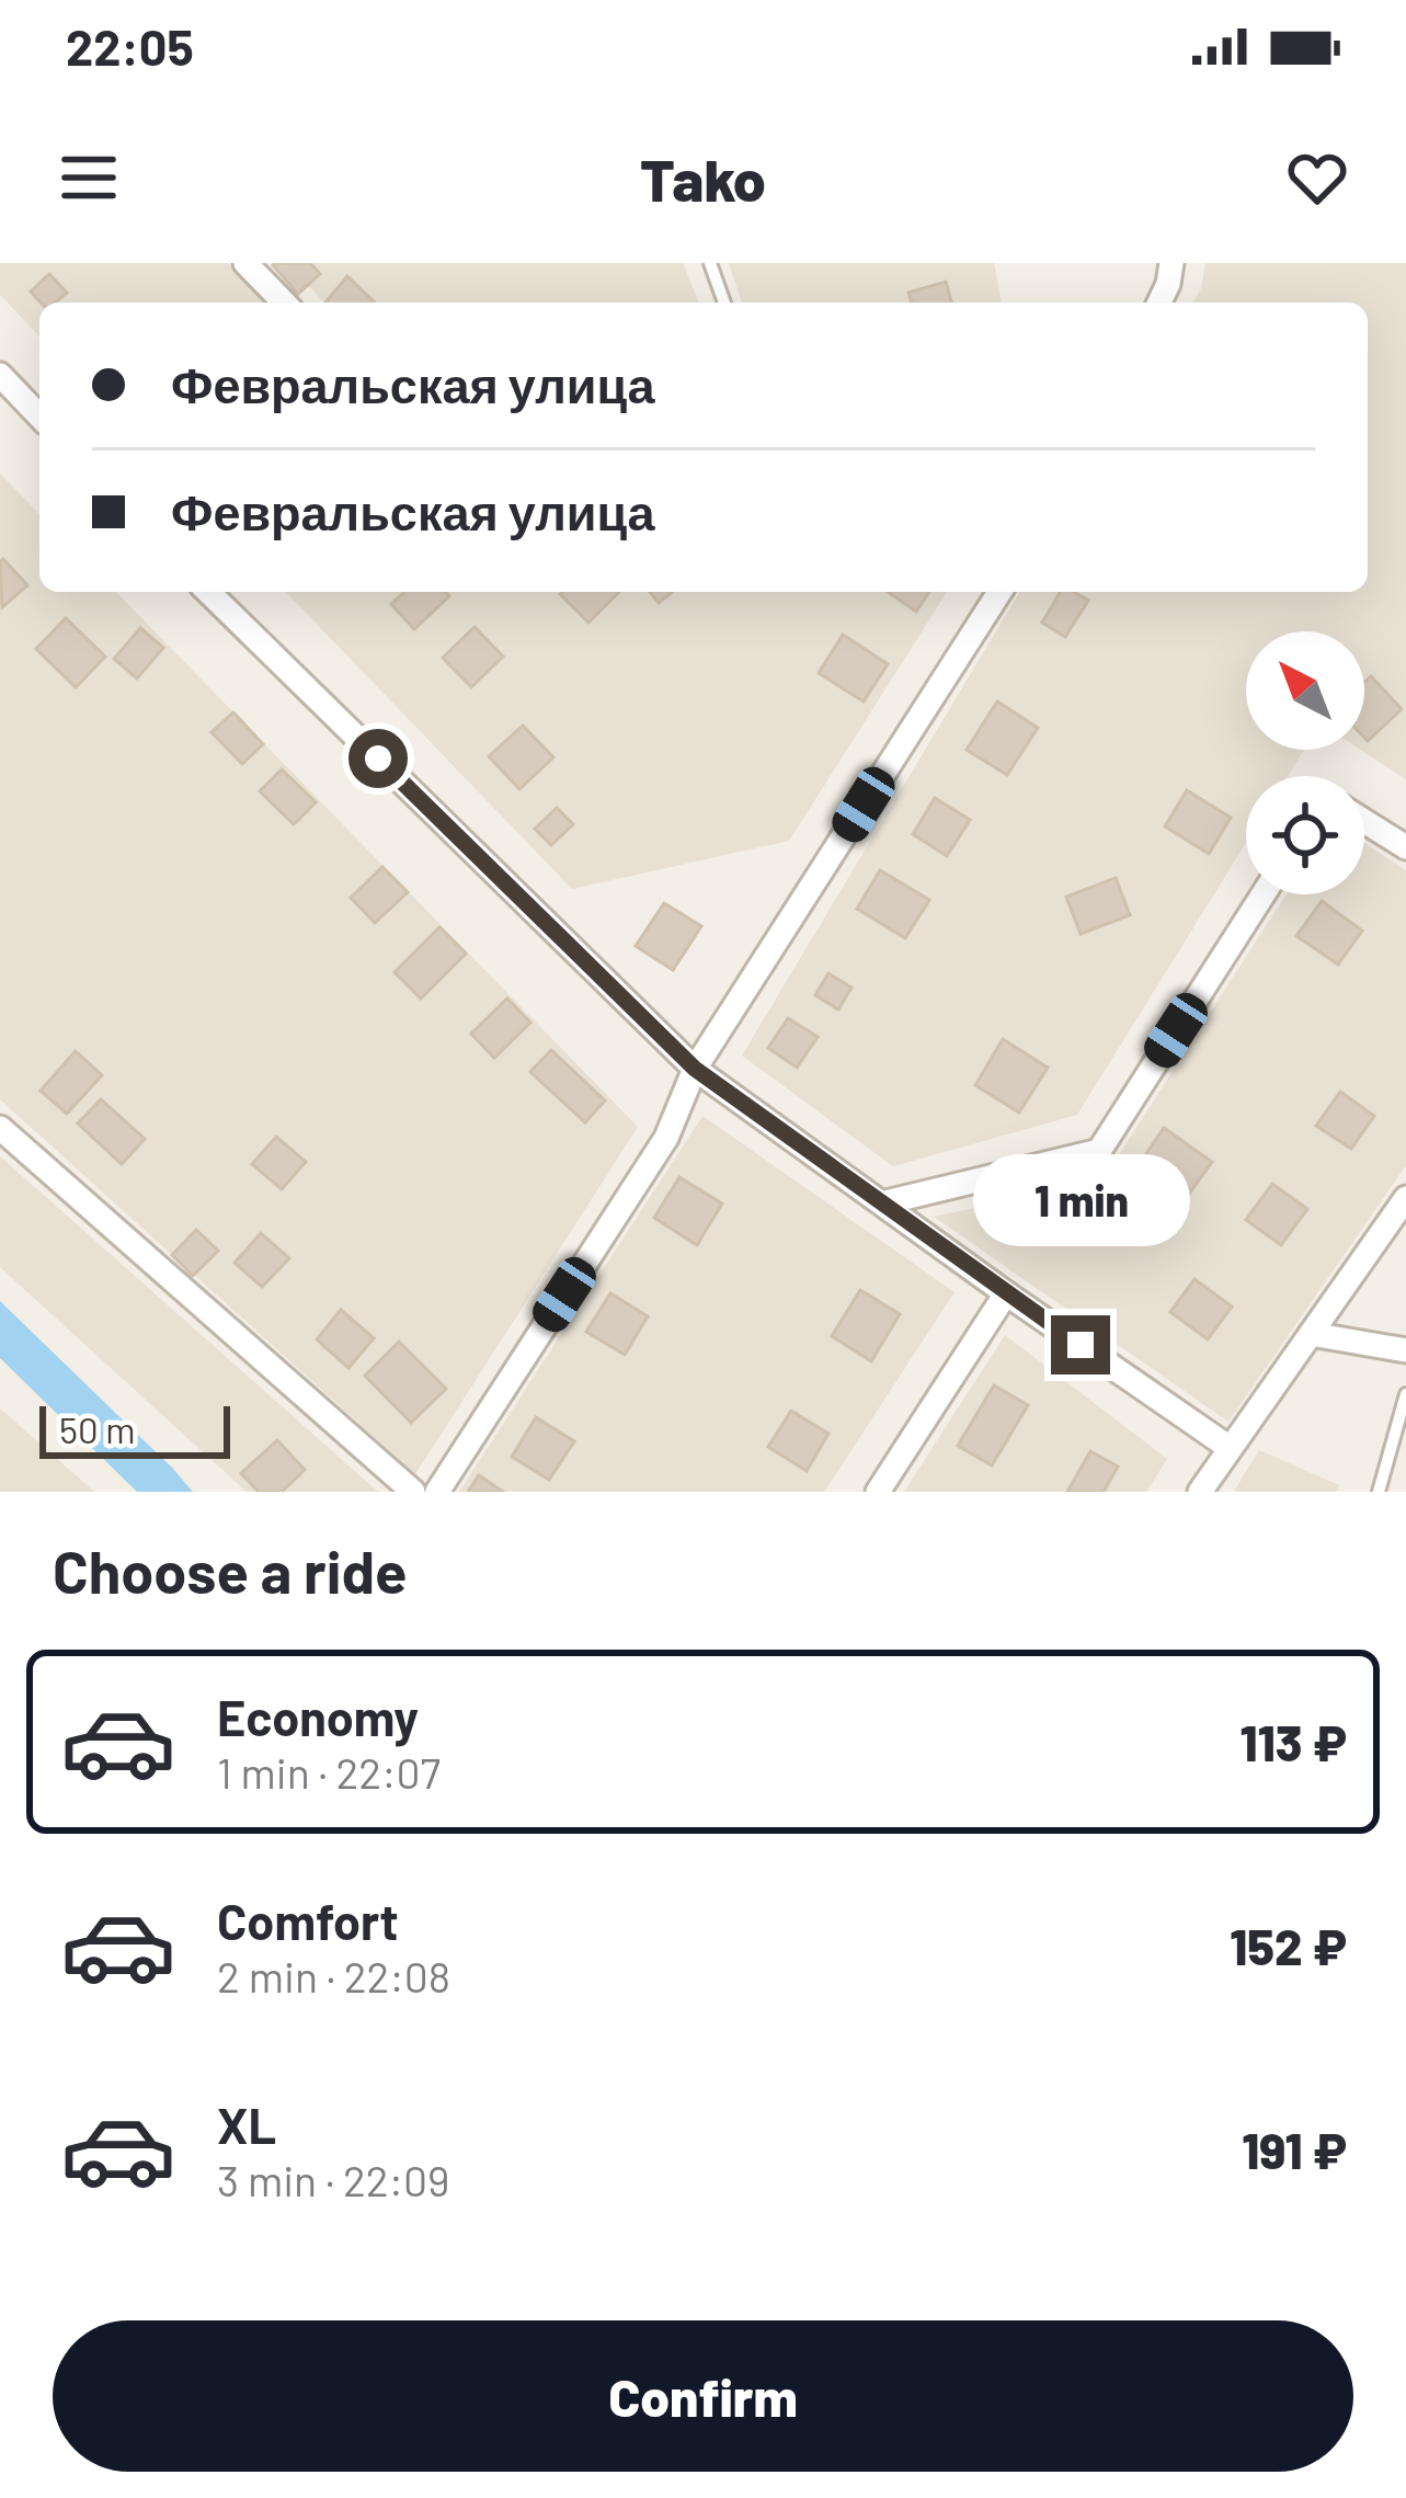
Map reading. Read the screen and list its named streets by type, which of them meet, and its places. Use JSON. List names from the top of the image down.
{
  "scale_bar": "50 m",
  "north": "top left",
  "page": {
    "status": "22:05",
    "header": "Tako",
    "banner": ["Февральская улица", "Февральская улица"],
    "bubble": "1 min",
    "scale": "50 m",
    "heading": "Choose a ride",
    "list": [
      {
        "name": "Economy",
        "note": "1 min · 22:07",
        "value": "113 ₽"
      },
      {
        "name": "Comfort",
        "note": "2 min · 22:08",
        "value": "152 ₽"
      },
      {
        "name": "XL",
        "note": "3 min · 22:09",
        "value": "191 ₽"
      }
    ],
    "buttons": "Confirm"
  }
}
